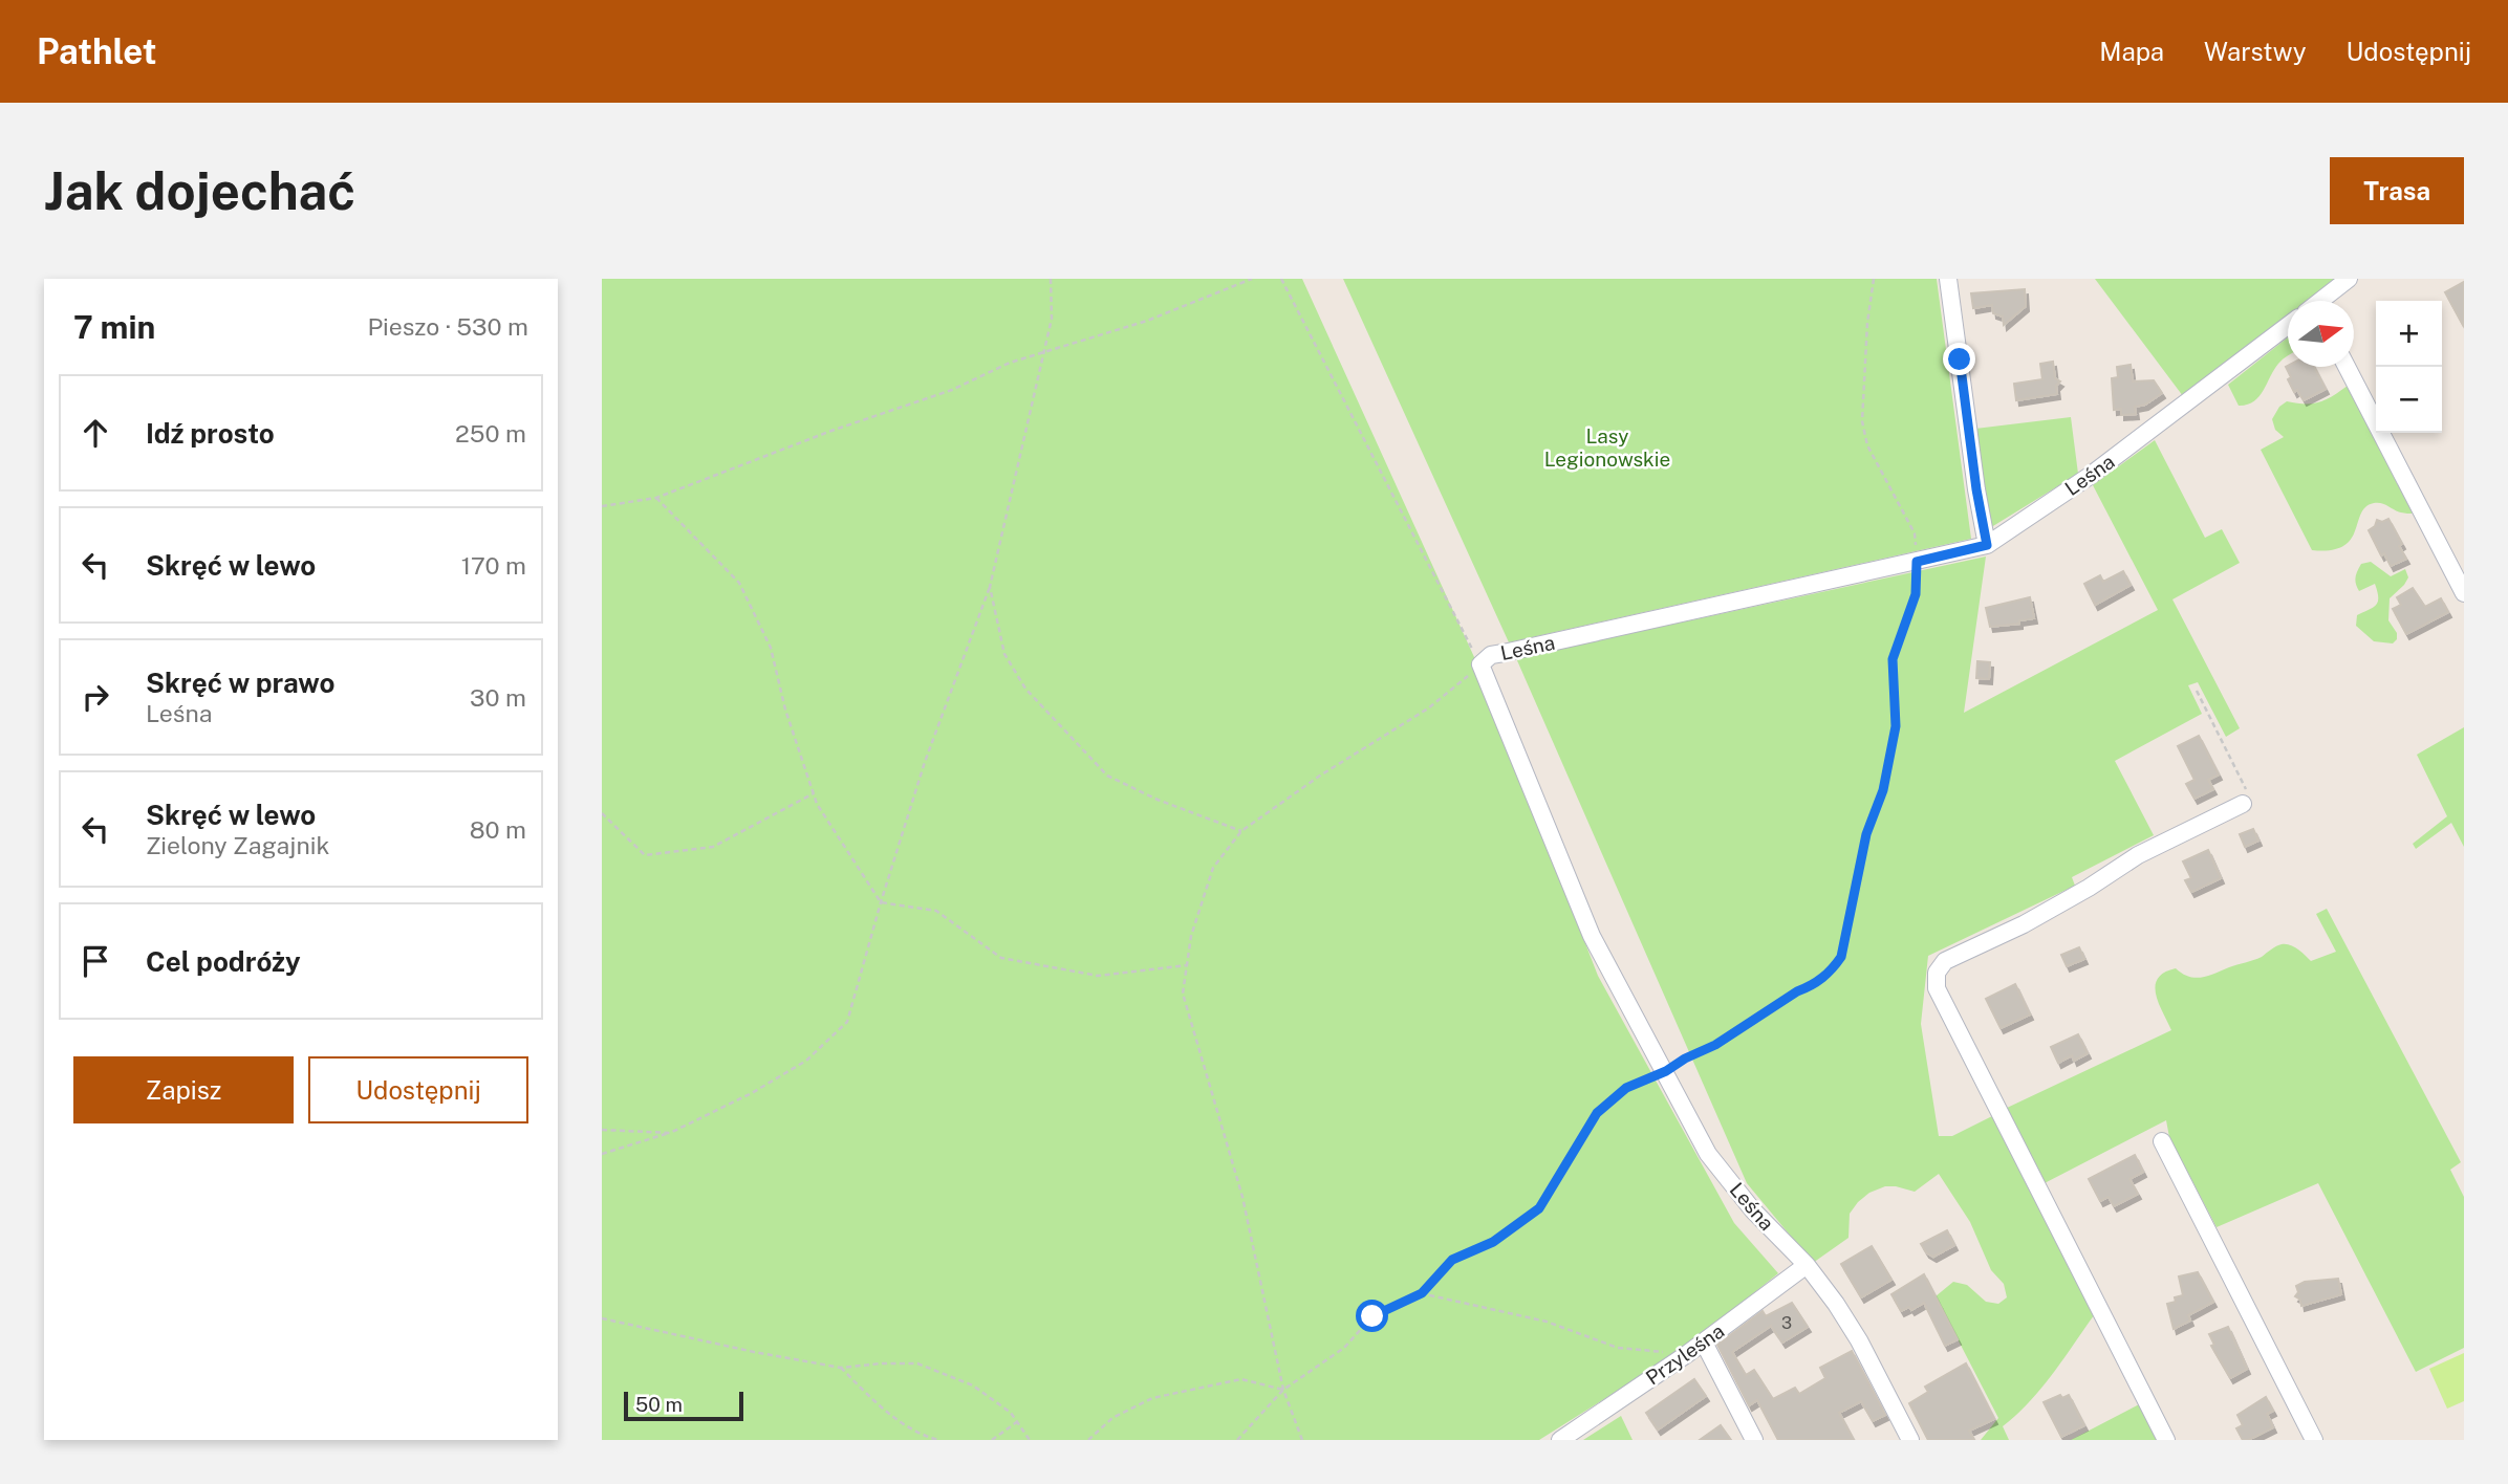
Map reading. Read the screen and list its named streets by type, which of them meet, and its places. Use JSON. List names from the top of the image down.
{
  "streets": {
    "street": ["Leśna", "Przyleśna"]
  },
  "crossings": [
    ["Leśna", "Przyleśna"]
  ],
  "parks": ["Lasy Legionowskie"],
  "house_numbers": ["3"],
  "scale_bar": "50 m",
  "north": "right",
  "page": {
    "header": "Pathlet",
    "nav": ["Mapa", "Warstwy", "Udostępnij"],
    "buttons": [
      "Trasa",
      ["Zapisz", "Udostępnij"]
    ],
    "title": "Jak dojechać",
    "heading": ["7 min", "Pieszo · 530 m"],
    "map_buttons": ["+", "−"],
    "list": [
      ["Idź prosto", "250 m"],
      ["Skręć w lewo", "170 m"],
      ["Skręć w prawo", "Leśna", "30 m"],
      ["Skręć w lewo", "Zielony Zagajnik", "80 m"],
      "Cel podróży"
    ],
    "scale": "50 m"
  }
}
